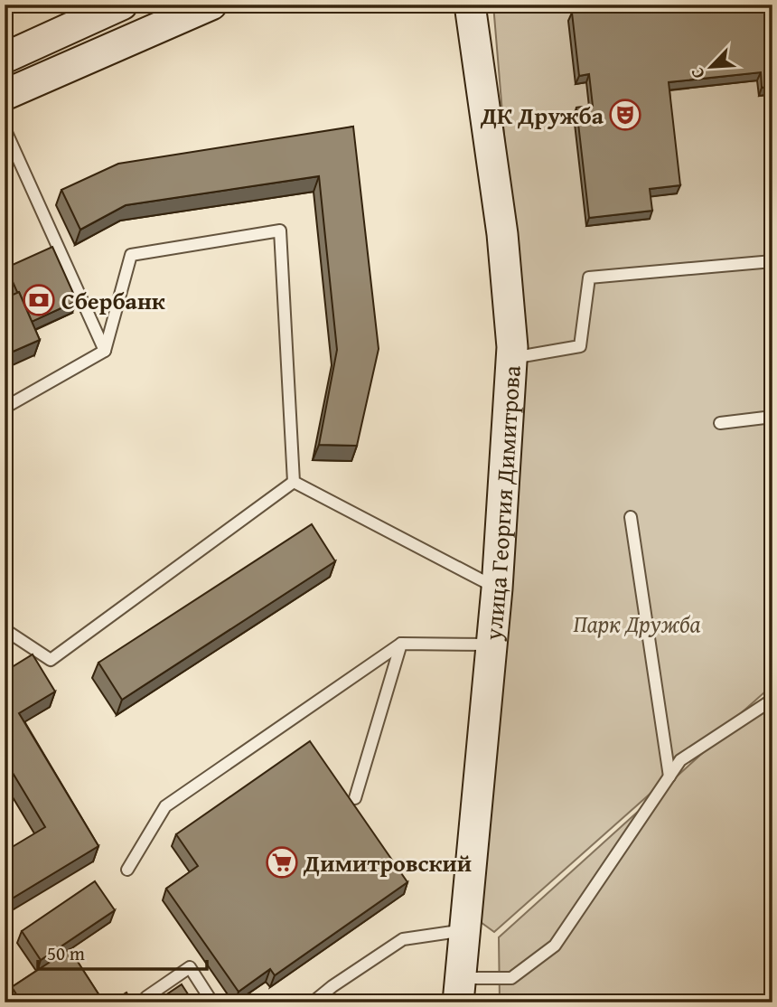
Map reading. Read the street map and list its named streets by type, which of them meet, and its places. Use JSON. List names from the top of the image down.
{
  "streets": {
    "street": ["улица Георгия Димитрова"]
  },
  "parks": ["Парк Дружба"],
  "places": {
    "theatre": ["ДК Дружба"],
    "bank": ["Сбербанк"],
    "supermarket": ["Димитровский"]
  },
  "scale_bar": "50 m",
  "north": "bottom left"
}
